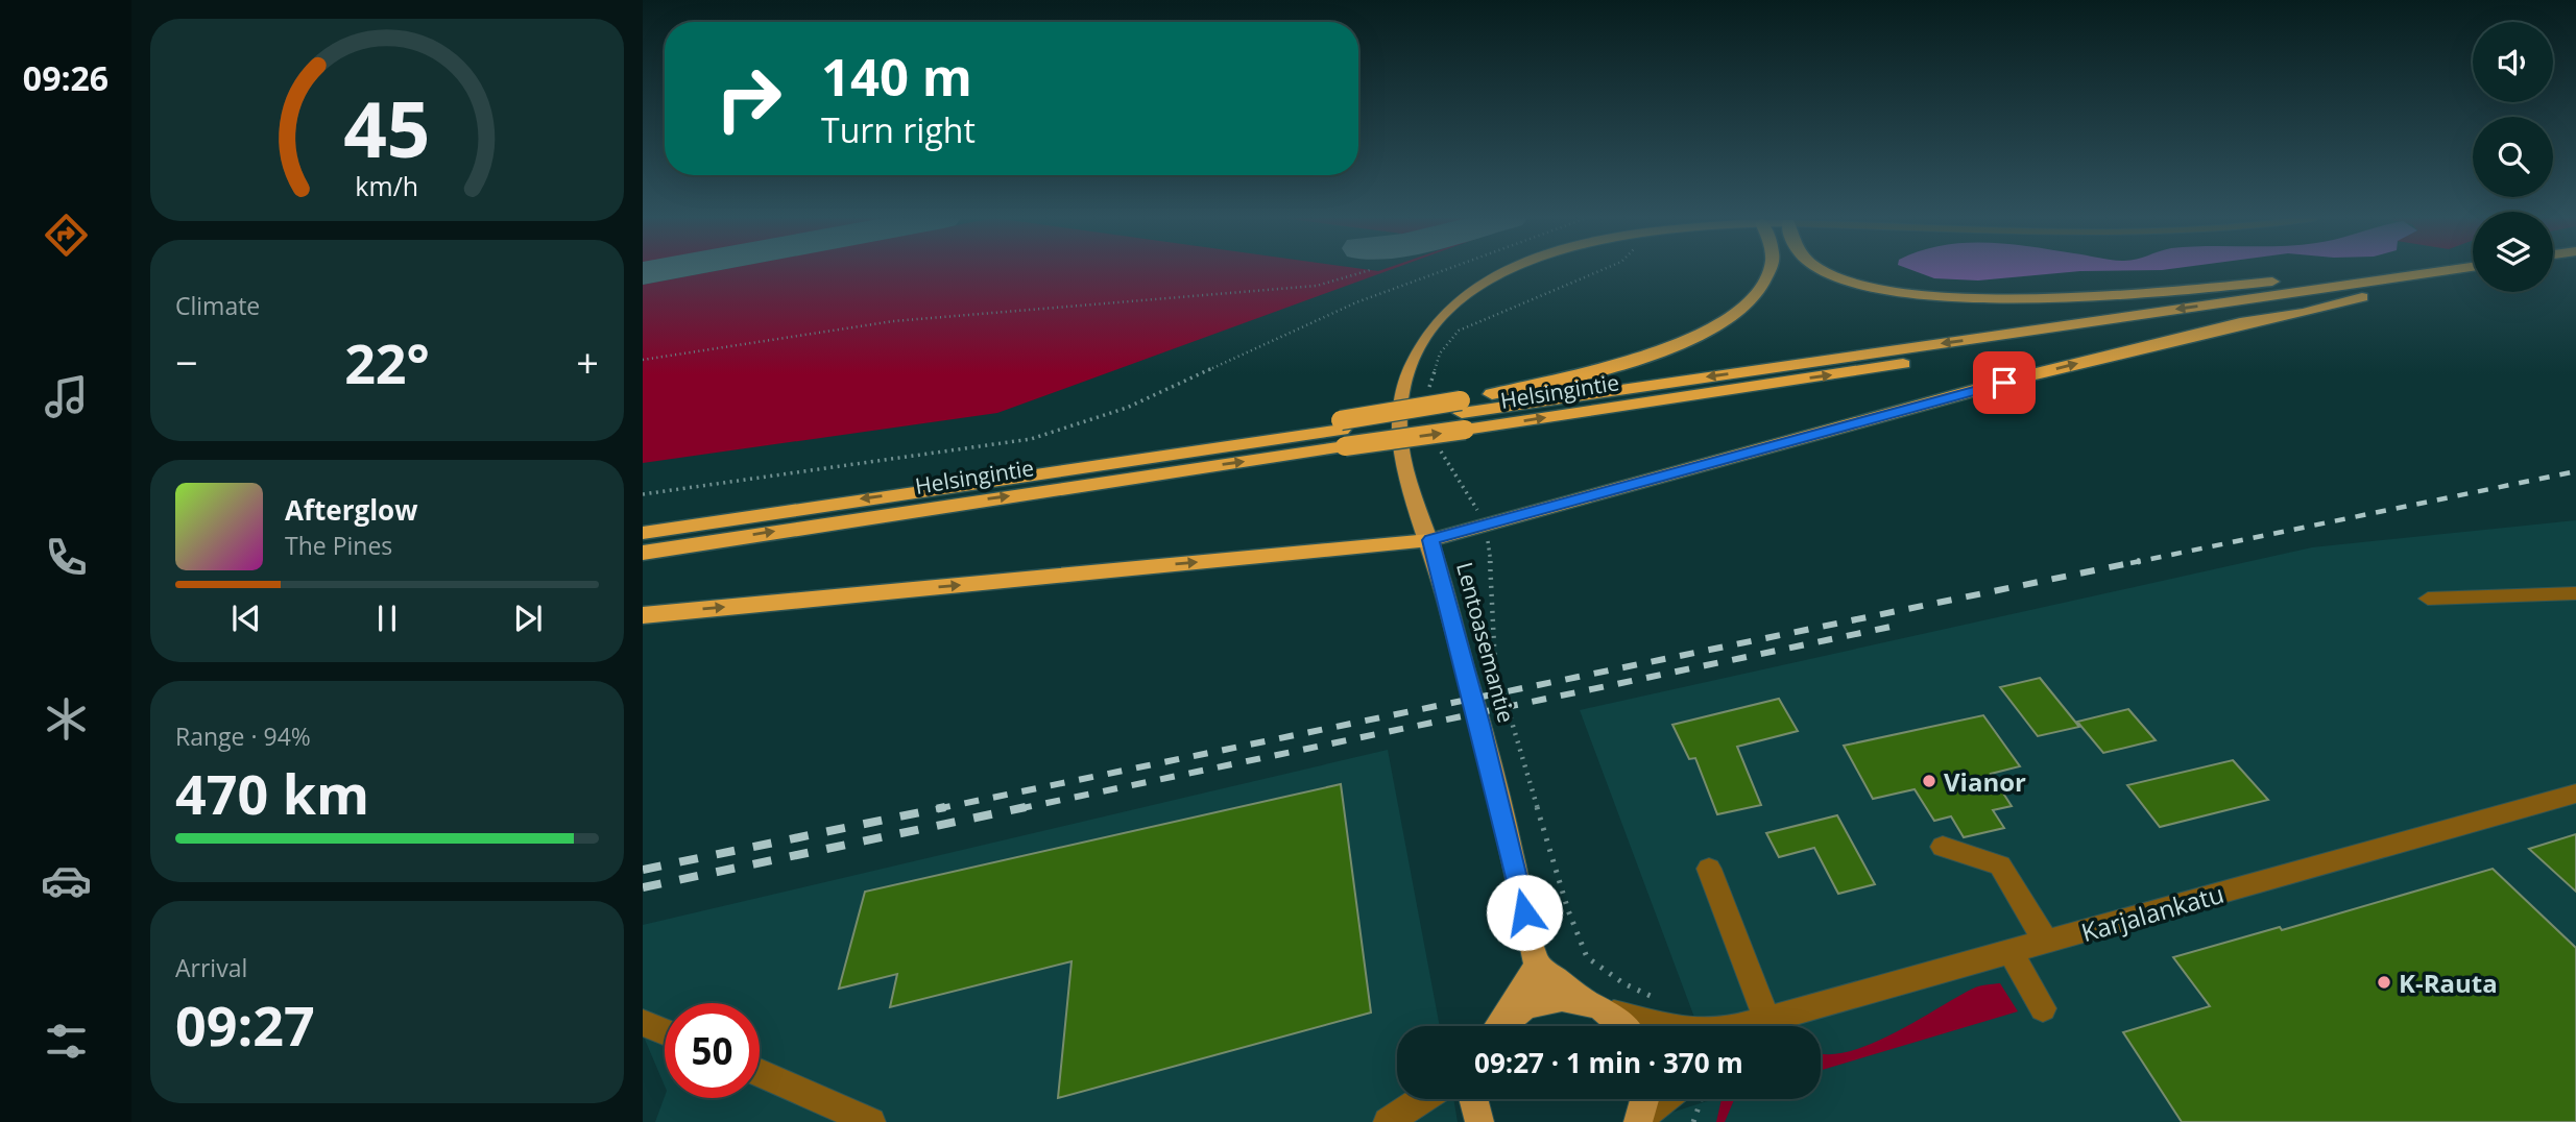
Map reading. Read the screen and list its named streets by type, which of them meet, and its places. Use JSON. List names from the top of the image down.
{
  "streets": {
    "highway": ["Helsingintie"],
    "main road": ["Lentoasemantie"],
    "street": ["Karjalankatu"]
  },
  "places": ["Vianor", "K-Rauta"],
  "page": {
    "tabs": "09:26",
    "turn": ["140 m", "Turn right"],
    "tile": [
      "Climate",
      ["Range · 94%", "470 km"],
      ["Arrival", "09:27"]
    ],
    "heat": ["−", "22°", "+"],
    "song": ["Afterglow", "The Pines"],
    "limit": "50",
    "trip": "09:27 · 1 min · 370 m",
    "gauge": ["45", "km/h"]
  }
}
